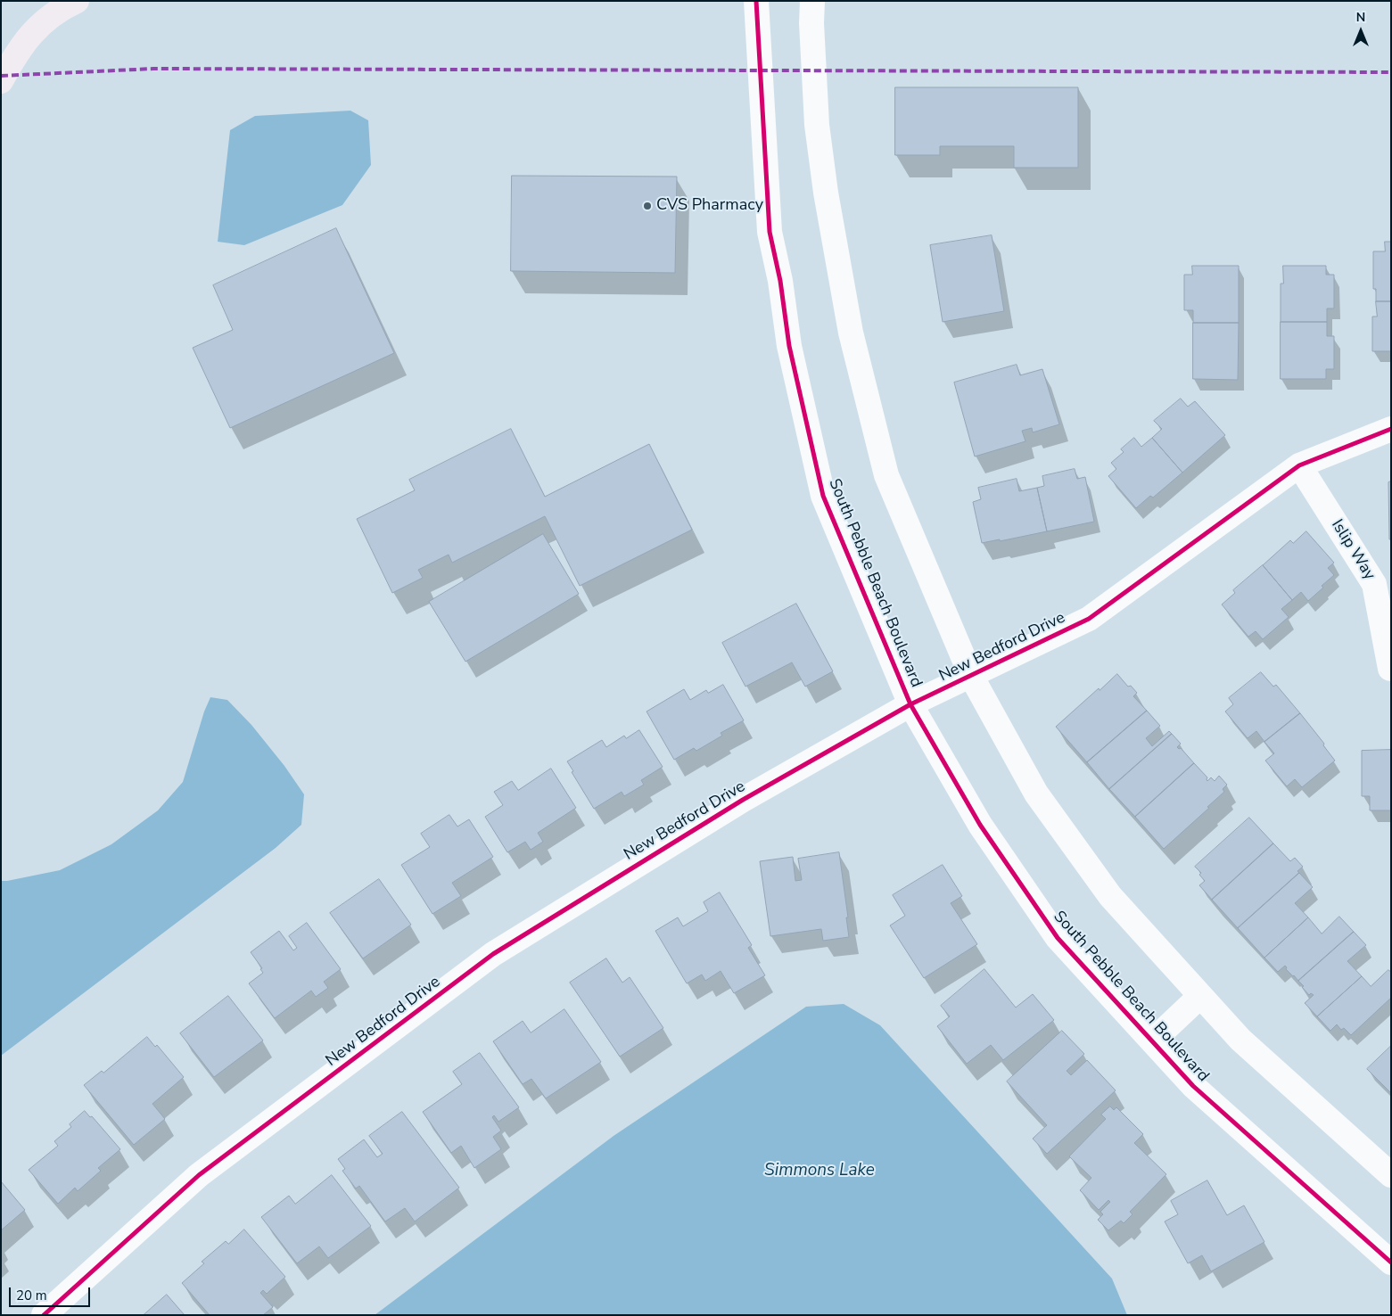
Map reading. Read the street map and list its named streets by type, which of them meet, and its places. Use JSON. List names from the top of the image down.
{
  "streets": {
    "street": ["Islip Way", "South Pebble Beach Boulevard", "New Bedford Drive"]
  },
  "crossings": [
    ["Islip Way", "New Bedford Drive"],
    ["South Pebble Beach Boulevard", "New Bedford Drive"]
  ],
  "water": ["Simmons Lake"],
  "places": ["CVS Pharmacy"],
  "scale_bar": "20 m",
  "north": "top"
}
